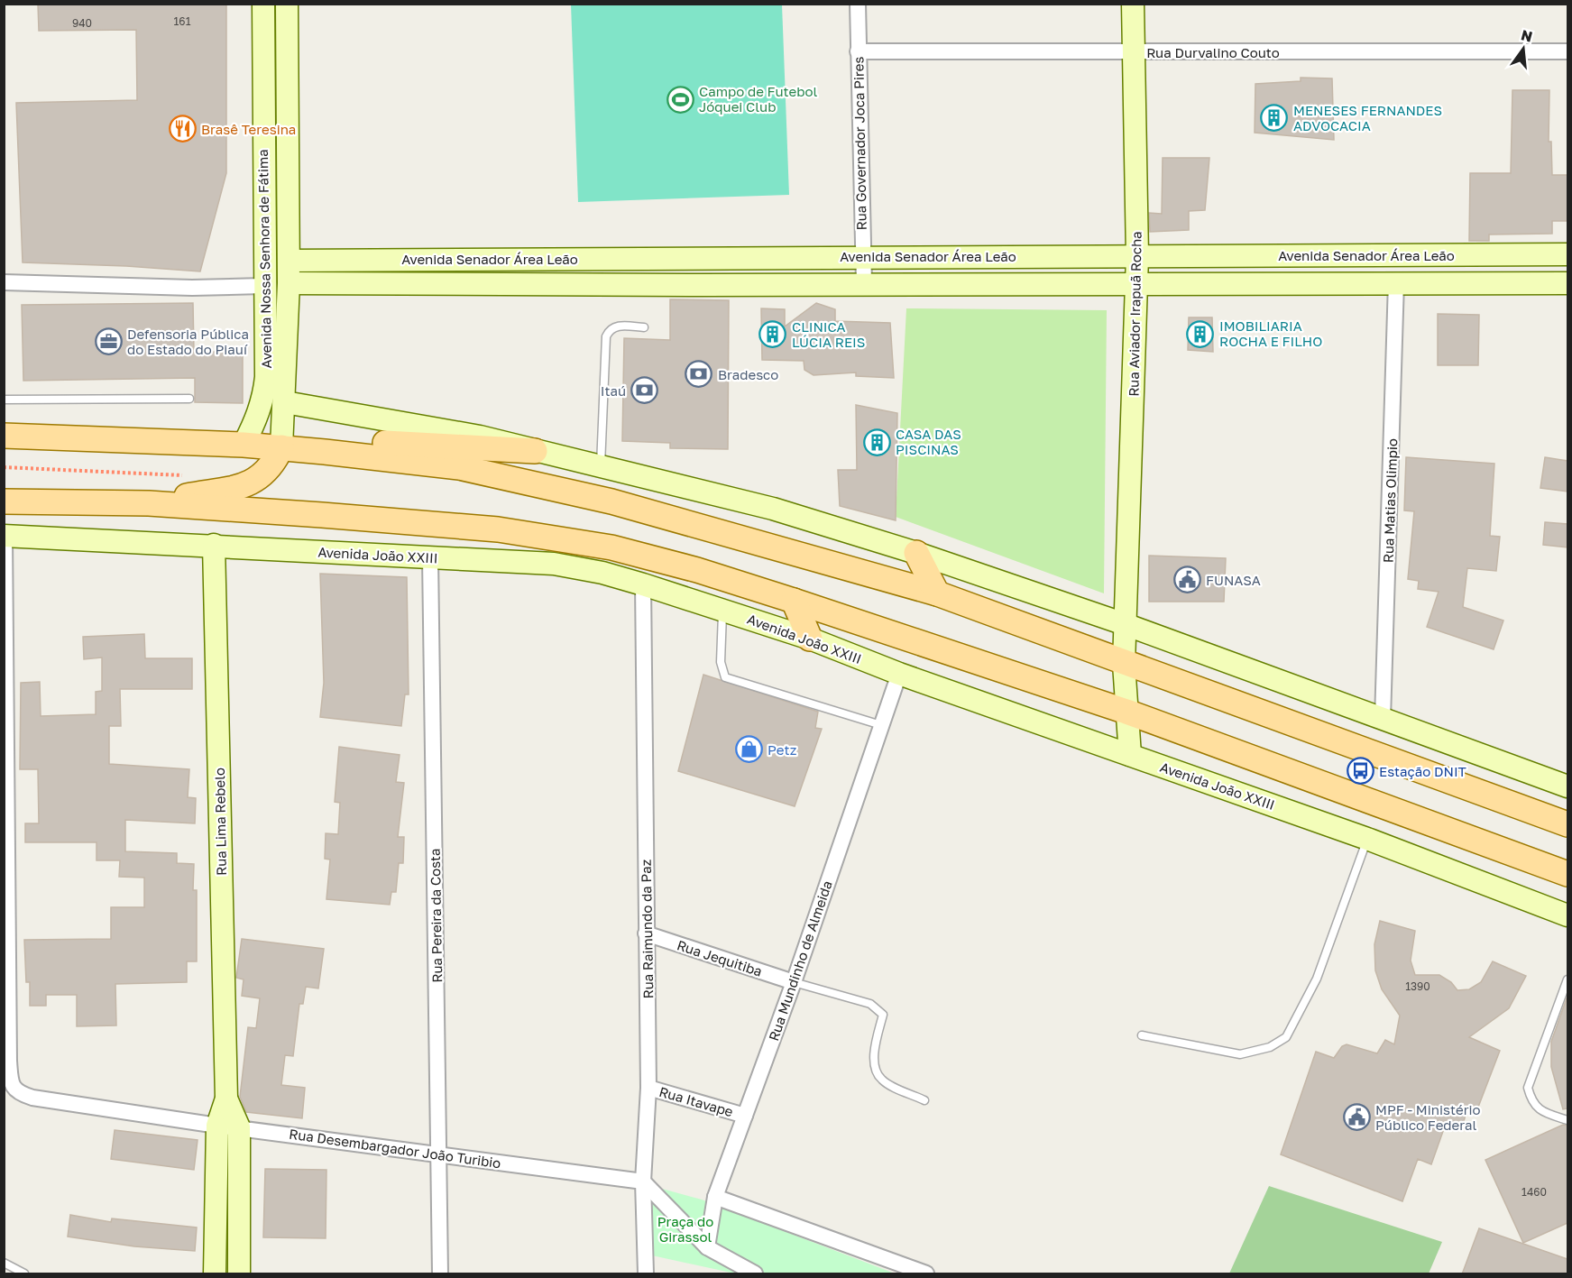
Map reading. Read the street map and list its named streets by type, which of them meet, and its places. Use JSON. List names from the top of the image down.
{
  "streets": {
    "street": [
      "Rua Durvalino Couto",
      "Rua Governador Joca Pires",
      "Avenida Senador Área Leão",
      "Avenida Nossa Senhora de Fátima",
      "Rua Aviador Irapuã Rocha",
      "Rua Matias Olimpio",
      "Avenida João XXIII",
      "Rua Lima Rebelo",
      "Rua Pereira da Costa",
      "Rua Raimundo da Paz",
      "Rua Jequitiba",
      "Rua Mundinho de Almeida",
      "Rua Itavape",
      "Rua Desembargador João Turibio"
    ]
  },
  "crossings": [
    ["Rua Durvalino Couto", "Rua Governador Joca Pires"],
    ["Rua Durvalino Couto", "Rua Aviador Irapuã Rocha"],
    ["Rua Governador Joca Pires", "Avenida Senador Área Leão"],
    ["Avenida Senador Área Leão", "Avenida Nossa Senhora de Fátima"],
    ["Avenida Senador Área Leão", "Rua Aviador Irapuã Rocha"],
    ["Avenida Senador Área Leão", "Rua Matias Olimpio"],
    ["Rua Aviador Irapuã Rocha", "Avenida João XXIII"],
    ["Avenida João XXIII", "Rua Lima Rebelo"],
    ["Avenida João XXIII", "Rua Pereira da Costa"],
    ["Avenida João XXIII", "Rua Raimundo da Paz"],
    ["Avenida João XXIII", "Rua Mundinho de Almeida"],
    ["Rua Lima Rebelo", "Rua Desembargador João Turibio"],
    ["Rua Pereira da Costa", "Rua Desembargador João Turibio"],
    ["Rua Raimundo da Paz", "Rua Jequitiba"],
    ["Rua Raimundo da Paz", "Rua Itavape"],
    ["Rua Raimundo da Paz", "Rua Desembargador João Turibio"],
    ["Rua Jequitiba", "Rua Mundinho de Almeida"],
    ["Rua Mundinho de Almeida", "Rua Itavape"]
  ],
  "parks": ["Praça do Girassol"],
  "places": {
    "sports": ["Campo de Futebol Jóquei Club"],
    "building": [
      "MENESES FERNANDES ADVOCACIA",
      "IMOBILIARIA ROCHA E FILHO",
      "CLINICA LÚCIA REIS",
      "CASA DAS PISCINAS"
    ],
    "restaurant": ["Brasê Teresina"],
    "office": ["Defensoria Pública do Estado do Piauí"],
    "bank": ["Bradesco", "Itaú"],
    "public building": ["FUNASA", "MPF - Ministério Público Federal"],
    "shop": ["Petz"],
    "bus stop": ["Estação DNIT"]
  },
  "house_numbers": [
    "161",
    "940",
    "1390",
    "1460"
  ],
  "north": "top"
}
